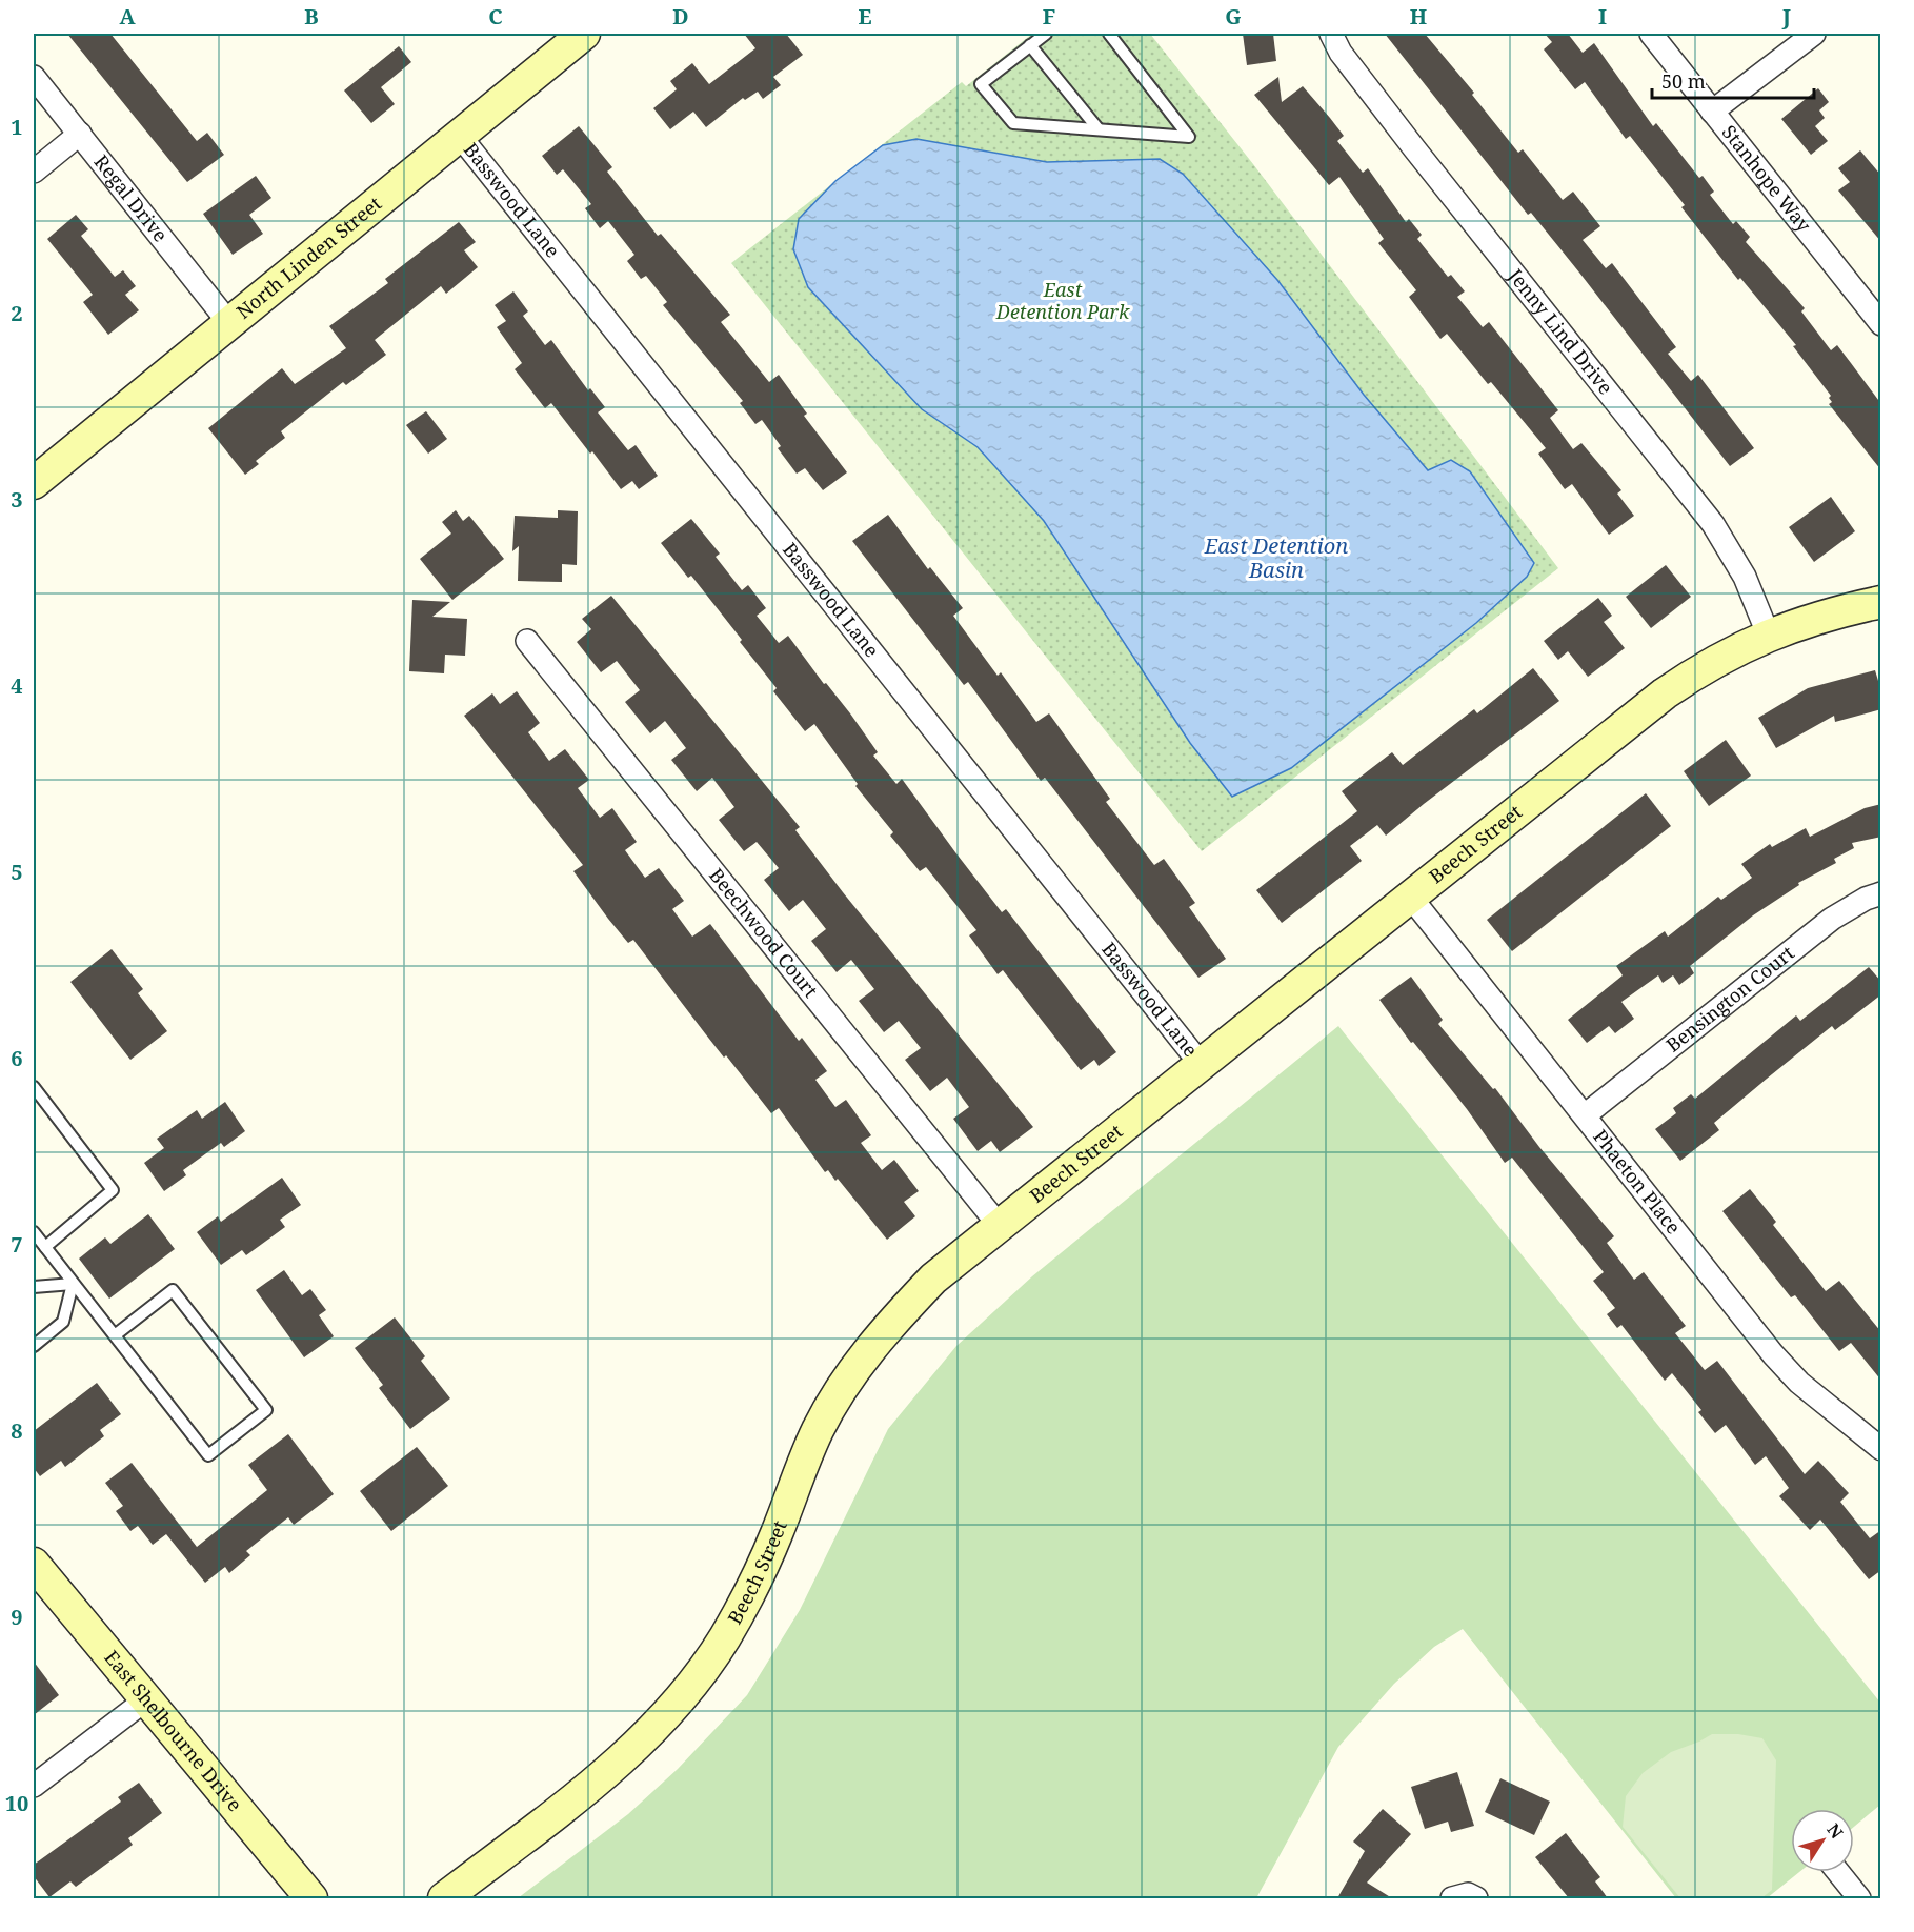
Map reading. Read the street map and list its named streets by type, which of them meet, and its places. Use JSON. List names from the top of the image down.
{
  "streets": {
    "street": [
      "Stanhope Way",
      "Regal Drive",
      "Basswood Lane",
      "North Linden Street",
      "Jenny Lind Drive",
      "Beech Street",
      "Beechwood Court",
      "Bensington Court",
      "Phaeton Place",
      "East Shelbourne Drive"
    ]
  },
  "crossings": [
    ["Regal Drive", "North Linden Street"],
    ["Basswood Lane", "North Linden Street"],
    ["Basswood Lane", "Beech Street"],
    ["Jenny Lind Drive", "Beech Street"],
    ["Beech Street", "Beechwood Court"],
    ["Beech Street", "Phaeton Place"],
    ["Bensington Court", "Phaeton Place"]
  ],
  "water": ["East Detention Basin"],
  "parks": ["East Detention Park"],
  "scale_bar": "50 m",
  "north": "top right",
  "grid": {
    "columns": [
      "A",
      "B",
      "C",
      "D",
      "E",
      "F",
      "G",
      "H",
      "I",
      "J"
    ],
    "rows": [
      "1",
      "2",
      "3",
      "4",
      "5",
      "6",
      "7",
      "8",
      "9",
      "10"
    ]
  }
}
